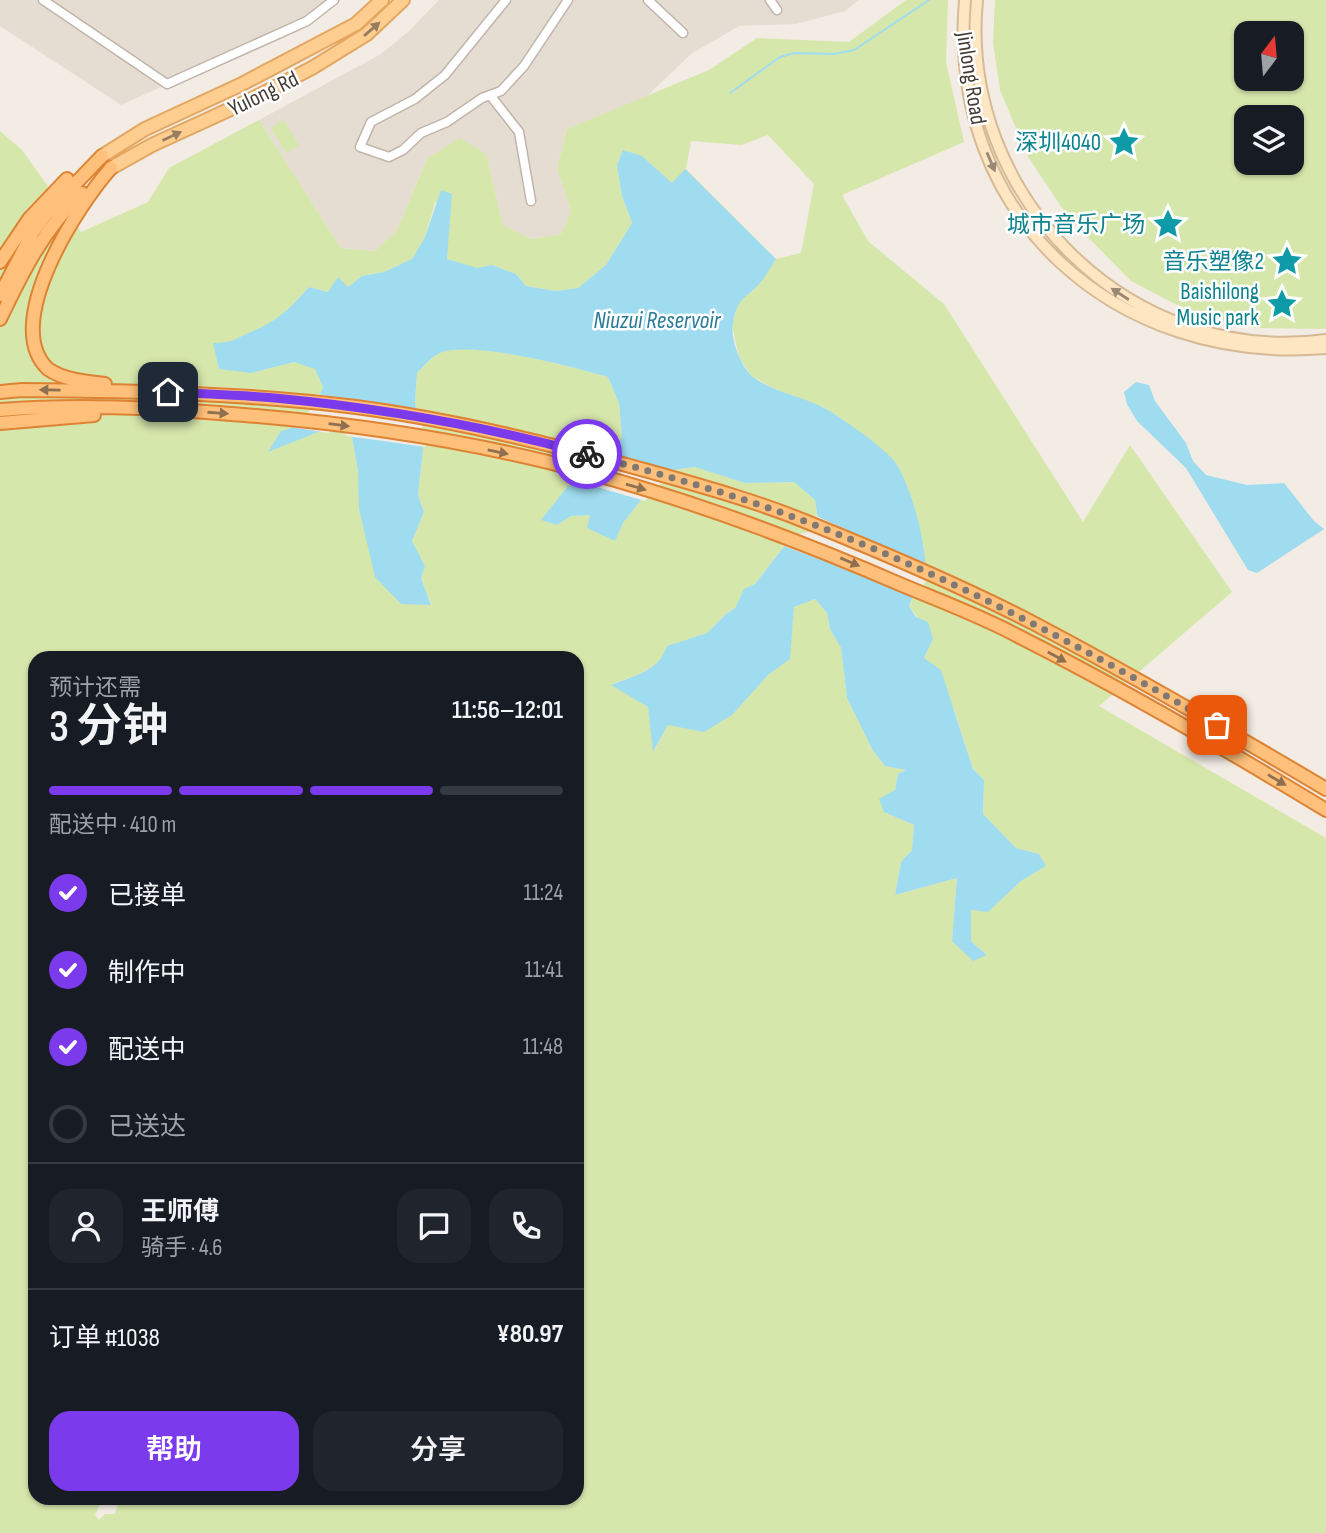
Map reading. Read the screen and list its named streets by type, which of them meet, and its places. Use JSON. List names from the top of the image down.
{
  "streets": {
    "main road": ["Jinlong Road", "Yulong Rd"]
  },
  "water": ["Niuzui Reservoir"],
  "places": {
    "place": [
      "深圳4040",
      "城市音乐广场",
      "音乐塑像2",
      "Baishilong Music park"
    ]
  },
  "north": "top",
  "page": {
    "heading": ["3 分钟", "预计还需", "11:56–12:01"],
    "panel": [
      "王师傅",
      "骑手 · 4.6",
      "订单 #1038",
      "¥80.97"
    ],
    "bar": "配送中 · 410 m",
    "list": [
      ["已接单", "11:24"],
      ["制作中", "11:41"],
      ["配送中", "11:48"],
      "已送达"
    ],
    "buttons": ["帮助", "分享"]
  }
}
